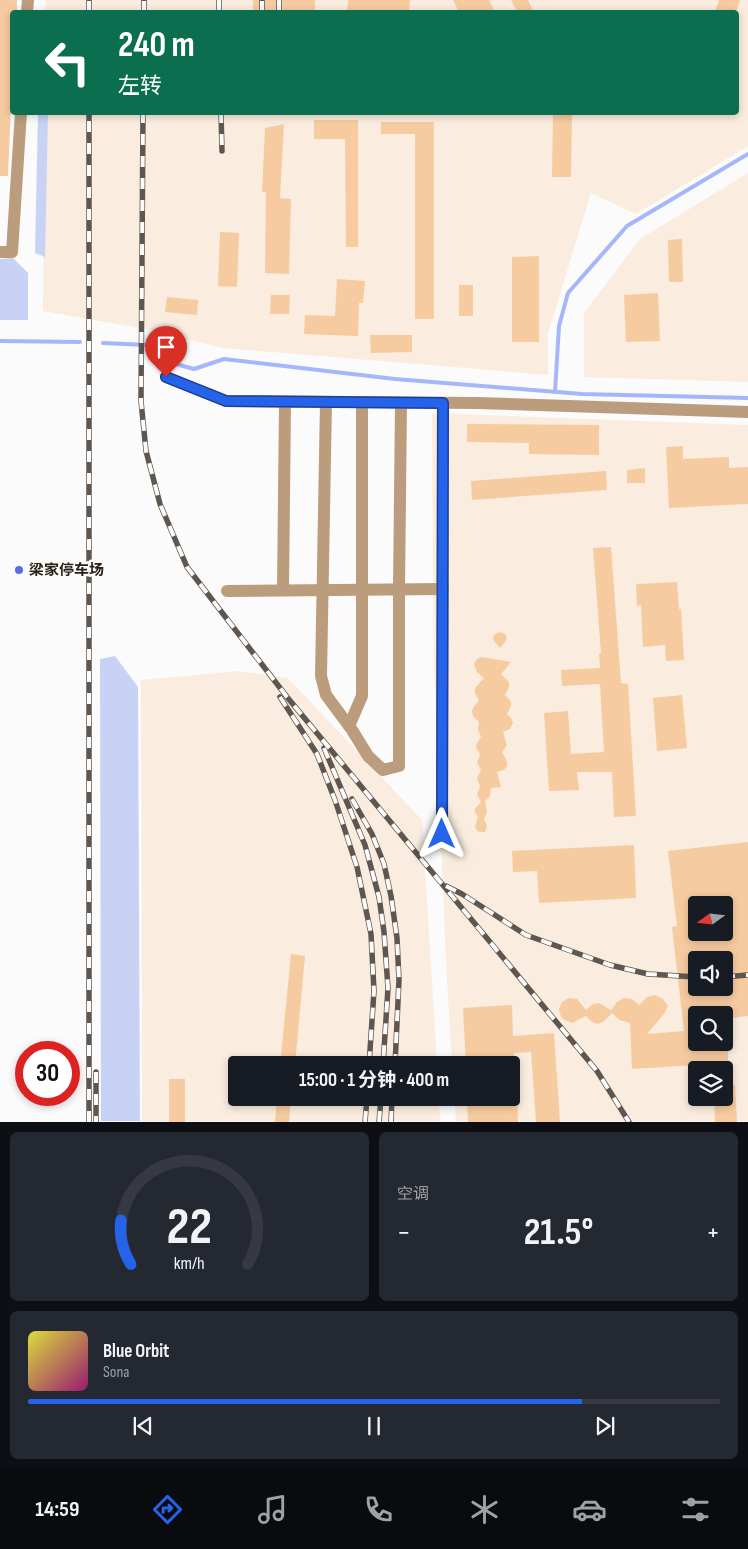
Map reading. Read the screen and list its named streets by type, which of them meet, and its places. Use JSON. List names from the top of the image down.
{
  "places": ["梁家停车场"],
  "north": "left",
  "page": {
    "turn": ["240 m", "左转"],
    "limit": "30",
    "trip": "15:00 · 1 分钟 · 400 m",
    "tile": "空调",
    "heat": ["−", "21.5°", "+"],
    "song": ["Blue Orbit", "Sona"],
    "tabs": "14:59",
    "gauge": ["22", "km/h"]
  }
}
